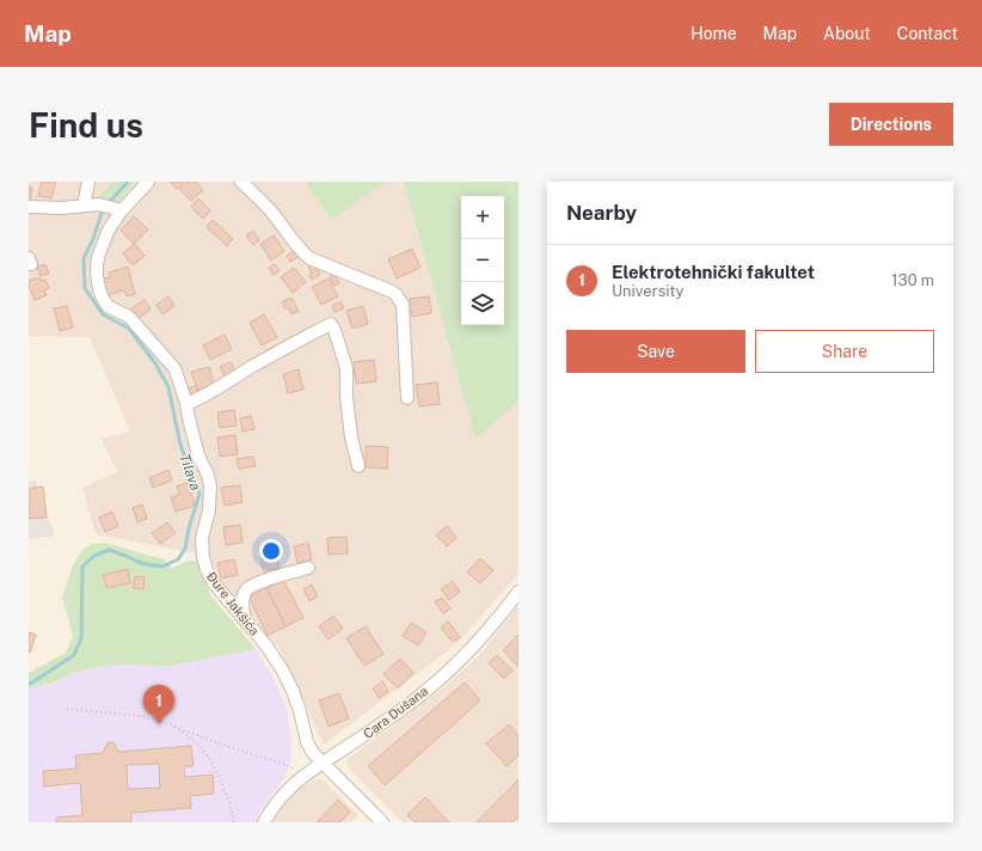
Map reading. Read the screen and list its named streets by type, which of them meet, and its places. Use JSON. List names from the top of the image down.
{
  "streets": {
    "street": ["Đure Jakšića", "Cara Dušana"]
  },
  "crossings": [
    ["Đure Jakšića", "Cara Dušana"]
  ],
  "water": ["Tilava"],
  "page": {
    "header": "Map",
    "nav": [
      "Home",
      "Map",
      "About",
      "Contact"
    ],
    "buttons": [
      "Directions",
      ["Save", "Share"]
    ],
    "title": "Find us",
    "heading": "Nearby",
    "map_buttons": ["+", "−"],
    "list": [
      {
        "mark": "1",
        "name": "Elektrotehnički fakultet",
        "note": "University",
        "value": "130 m"
      }
    ],
    "pins": "1"
  }
}
